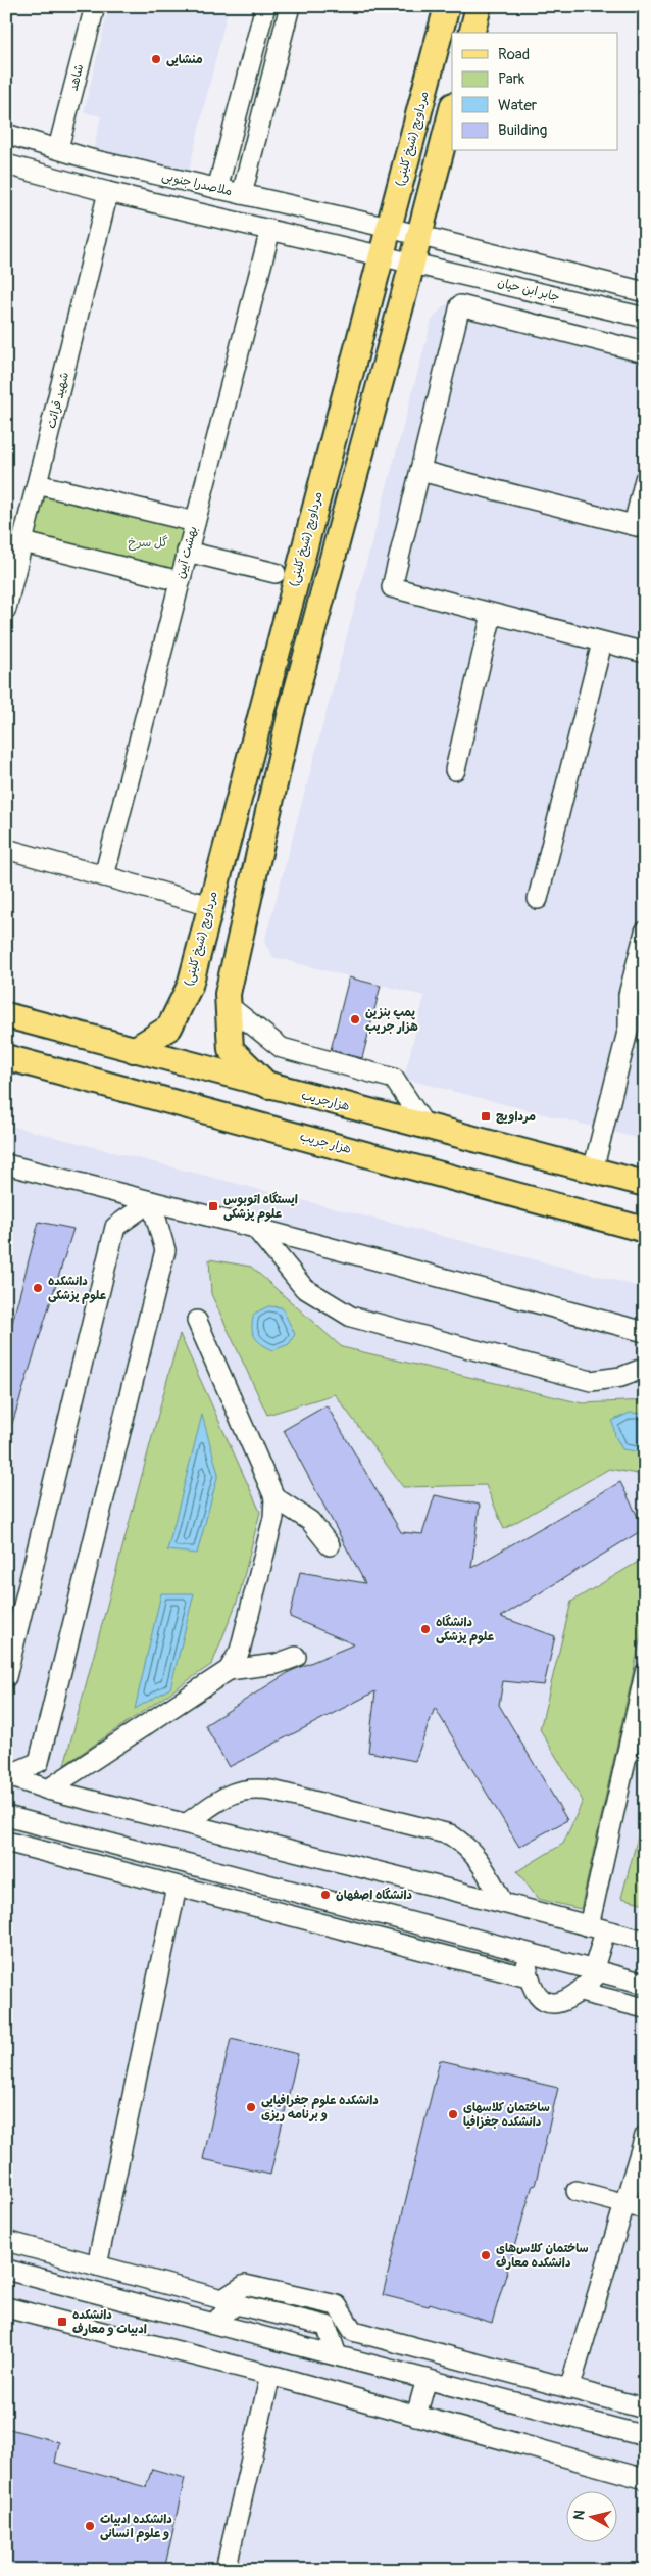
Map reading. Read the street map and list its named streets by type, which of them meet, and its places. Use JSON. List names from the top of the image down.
{
  "streets": {
    "main road": ["مرداویج (شیخ کلینی)", "هزارجریب", "هزار جریب"],
    "street": [
      "شاهد",
      "ملاصدرا جنوبی",
      "جابر ابن حیان",
      "شهید قرائت",
      "بهشت آیین"
    ]
  },
  "crossings": [
    ["شاهد", "ملاصدرا جنوبی"],
    ["مرداویج (شیخ کلینی)", "ملاصدرا جنوبی"],
    ["مرداویج (شیخ کلینی)", "جابر ابن حیان"],
    ["مرداویج (شیخ کلینی)", "هزارجریب"],
    ["ملاصدرا جنوبی", "جابر ابن حیان"]
  ],
  "parks": ["گل سرخ"],
  "places": {
    "other": [
      "منشایی",
      "پمپ بنزین هزار جریب",
      "دانشکده علوم پزشکی",
      "دانشگاه علوم پزشکی",
      "دانشگاه اصفهان",
      "دانشکده علوم جغرافیایی و برنامه ریزی",
      "ساختمان کلاسهای دانشکده جغزافیا",
      "ساختمان کلاس‌های دانشکده معارف",
      "دانشکده ادبیات و علوم انسانی"
    ],
    "transit": ["مرداویج", "ایستگاه اتوبوس علوم پزشکی", "دانشکده ادبیات و معارف"]
  },
  "legend": [
    "Road",
    "Park",
    "Water",
    "Building"
  ],
  "north": "left"
}
